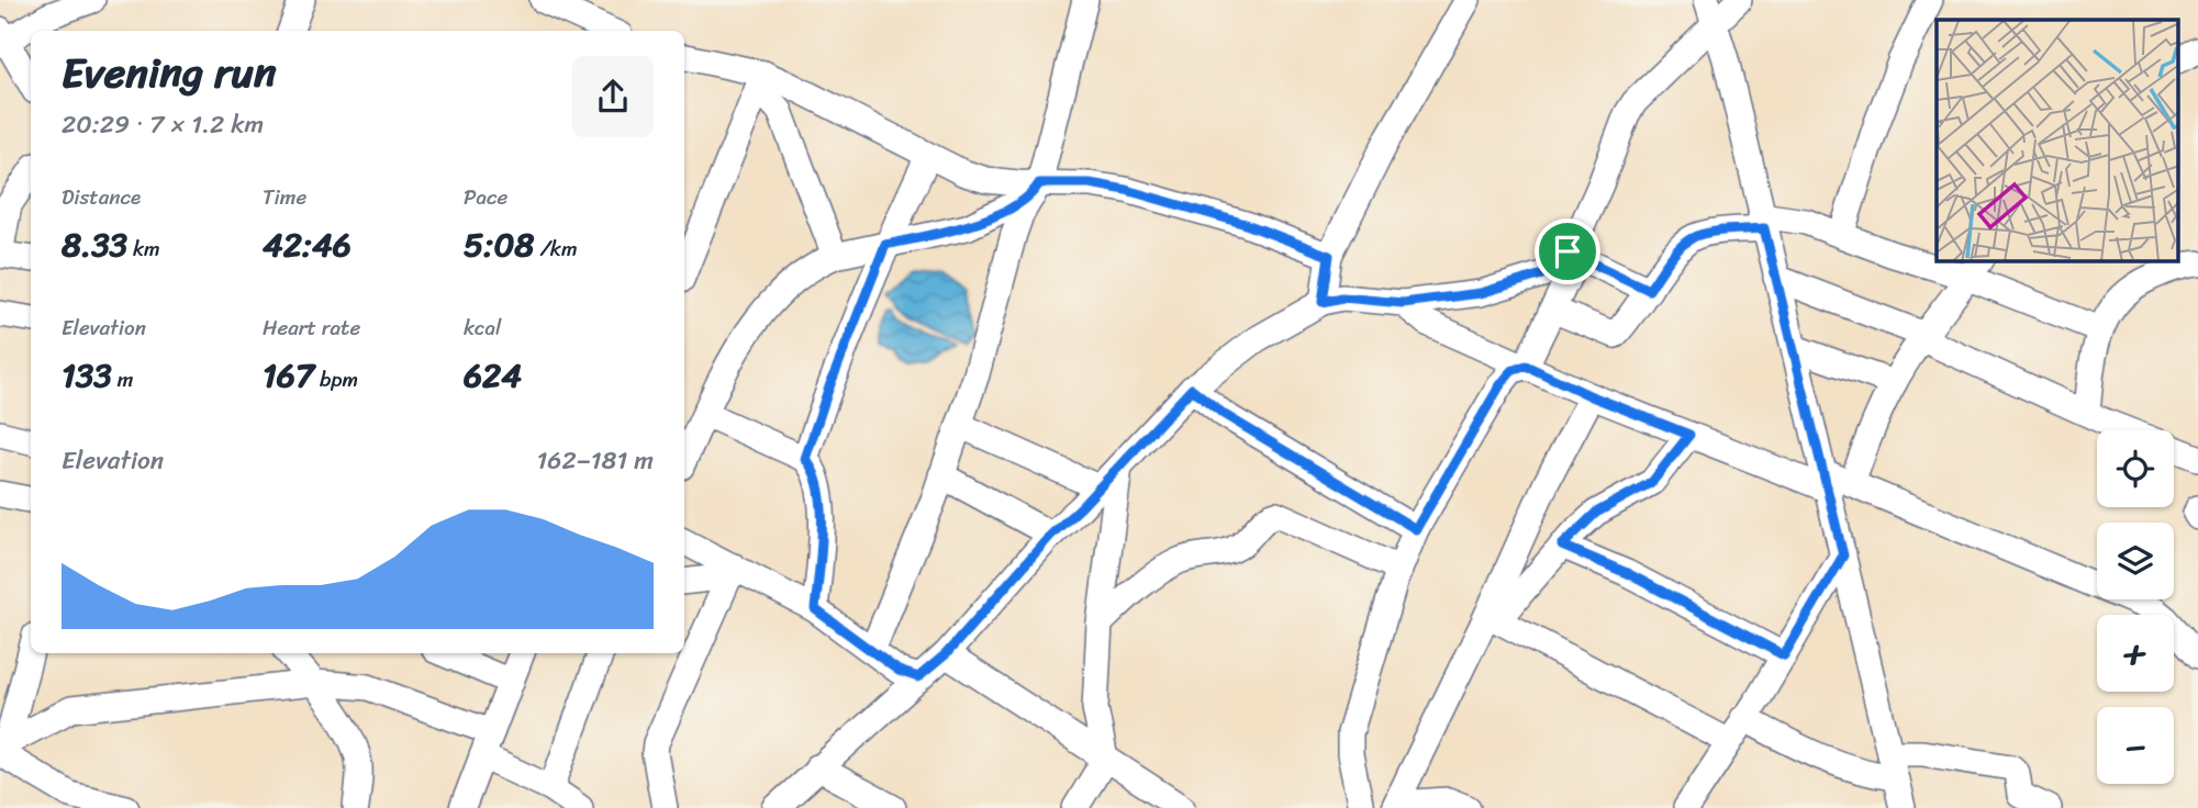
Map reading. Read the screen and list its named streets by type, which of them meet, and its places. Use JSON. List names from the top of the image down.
{
  "page": {
    "heading": ["Evening run", "20:29 · 7 × 1.2 km"],
    "stats": [
      ["Distance", "8.33 km"],
      ["Time", "42:46"],
      ["Pace", "5:08 /km"],
      ["Elevation", "133 m"],
      ["Heart rate", "167 bpm"],
      ["kcal", "624"]
    ],
    "chart": ["Elevation", "162–181 m"],
    "map_buttons": ["+", "−"]
  }
}
